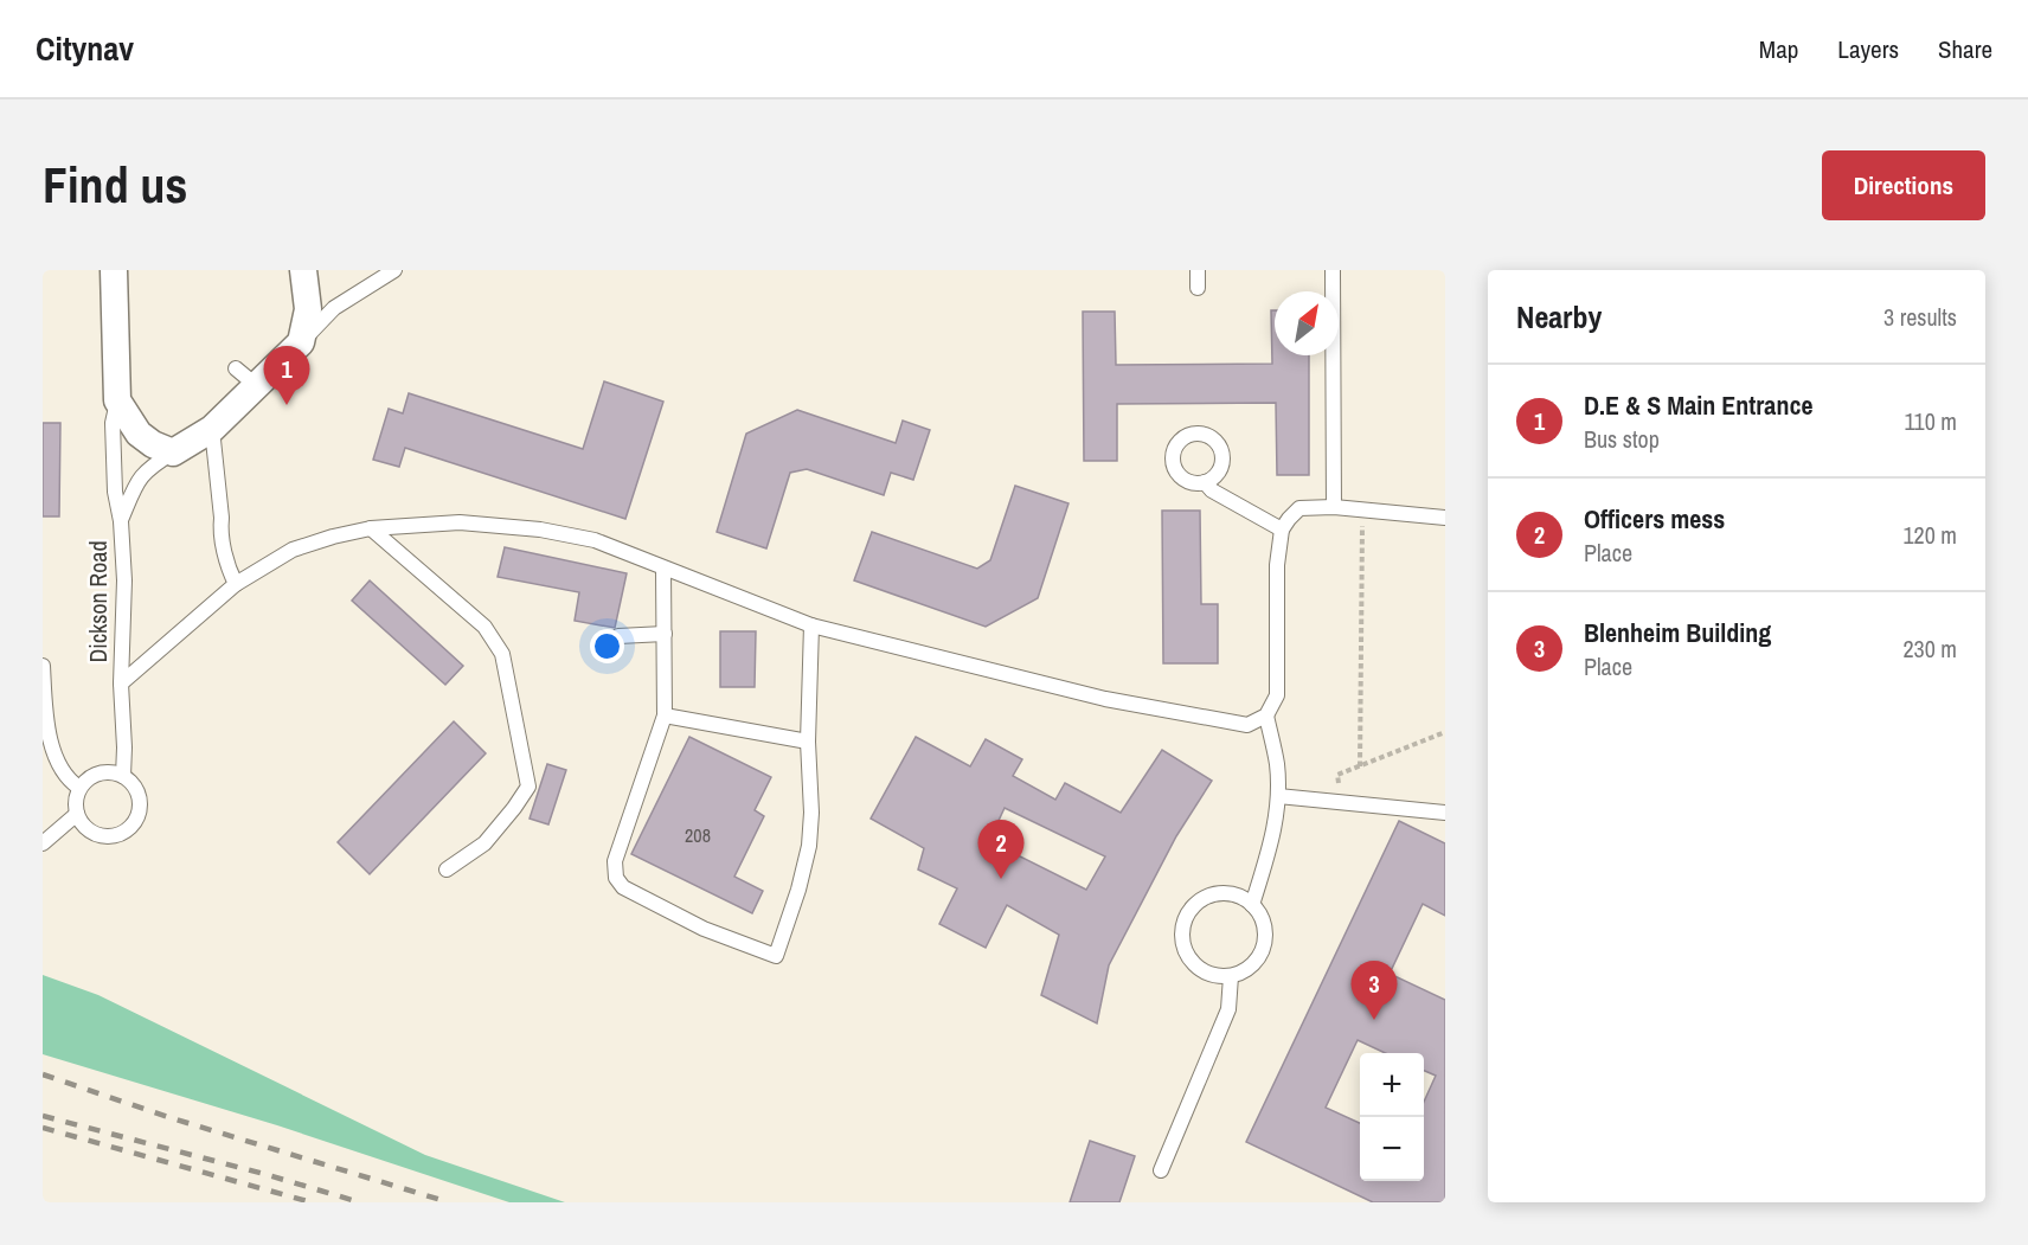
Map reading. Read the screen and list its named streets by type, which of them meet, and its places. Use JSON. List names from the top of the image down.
{
  "streets": {
    "lane": ["Dickson Road"]
  },
  "house_numbers": ["208"],
  "north": "top right",
  "page": {
    "header": "Citynav",
    "nav": ["Map", "Layers", "Share"],
    "buttons": "Directions",
    "title": "Find us",
    "heading": ["Nearby", "3 results"],
    "pins": ["1", "2", "3"],
    "list": [
      {
        "mark": "1",
        "name": "D.E & S Main Entrance",
        "note": "Bus stop",
        "value": "110 m"
      },
      {
        "mark": "2",
        "name": "Officers mess",
        "note": "Place",
        "value": "120 m"
      },
      {
        "mark": "3",
        "name": "Blenheim Building",
        "note": "Place",
        "value": "230 m"
      }
    ],
    "map_buttons": ["+", "−"]
  }
}
